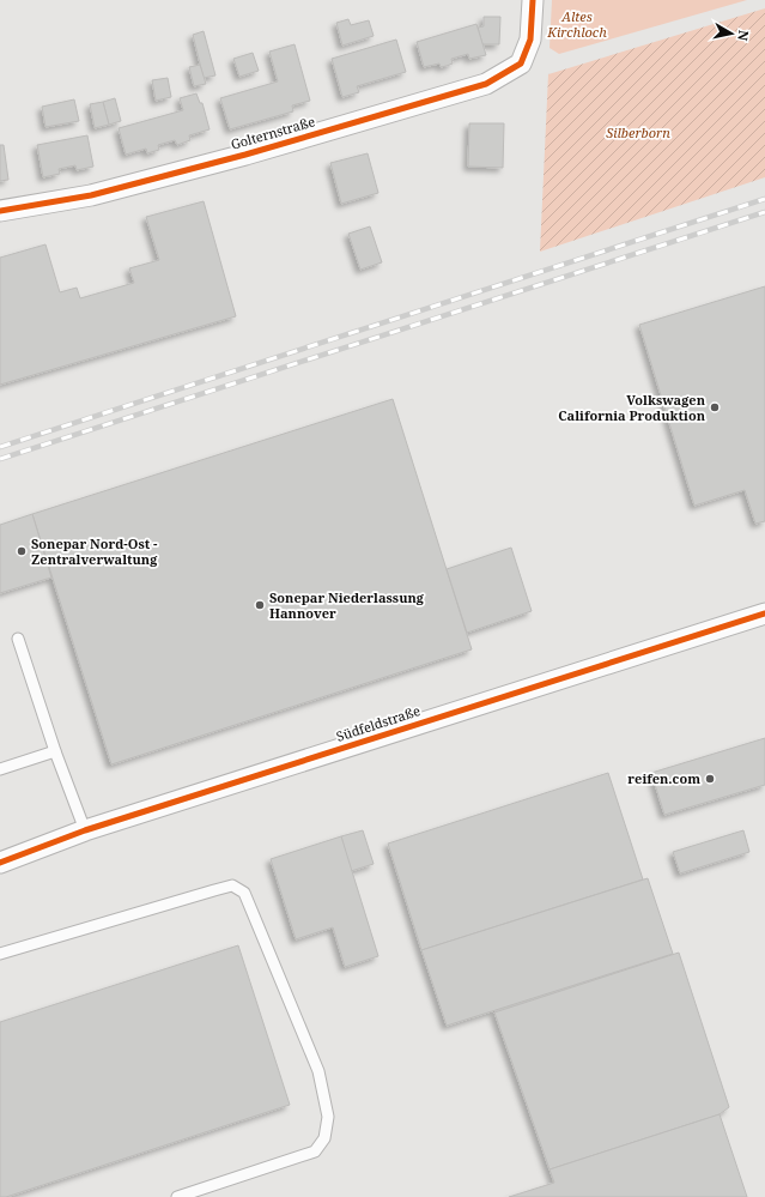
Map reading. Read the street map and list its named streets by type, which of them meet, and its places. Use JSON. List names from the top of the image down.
{
  "streets": {
    "street": ["Golternstraße", "Südfeldstraße"]
  },
  "parks": ["Altes Kirchloch", "Silberborn"],
  "places": [
    "Volkswagen California Produktion",
    "Sonepar Nord-Ost - Zentralverwaltung",
    "Sonepar Niederlassung Hannover",
    "reifen.com"
  ],
  "north": "right"
}
